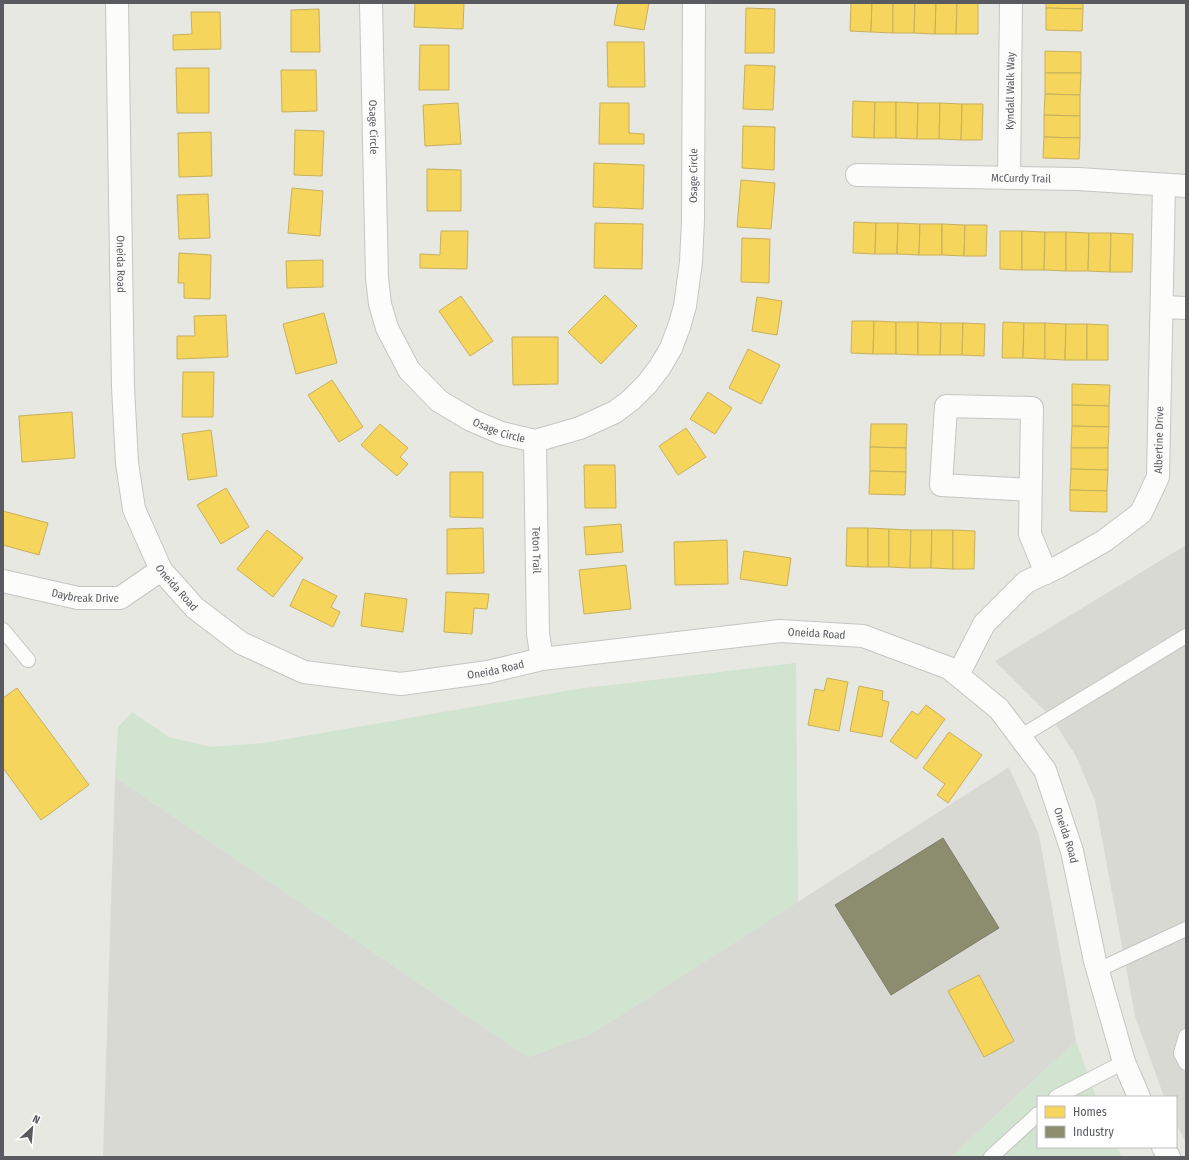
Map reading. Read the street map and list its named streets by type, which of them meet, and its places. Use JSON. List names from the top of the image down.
{
  "streets": {
    "street": [
      "Kyndall Walk Way",
      "Osage Circle",
      "McCurdy Trail",
      "Oneida Road",
      "Albertine Drive",
      "Teton Trail",
      "Daybreak Drive"
    ]
  },
  "crossings": [
    ["Kyndall Walk Way", "McCurdy Trail"],
    ["Osage Circle", "Teton Trail"],
    ["McCurdy Trail", "Albertine Drive"],
    ["Oneida Road", "Albertine Drive"],
    ["Oneida Road", "Teton Trail"],
    ["Oneida Road", "Daybreak Drive"]
  ],
  "legend": ["Homes", "Industry"],
  "north": "top right"
}
